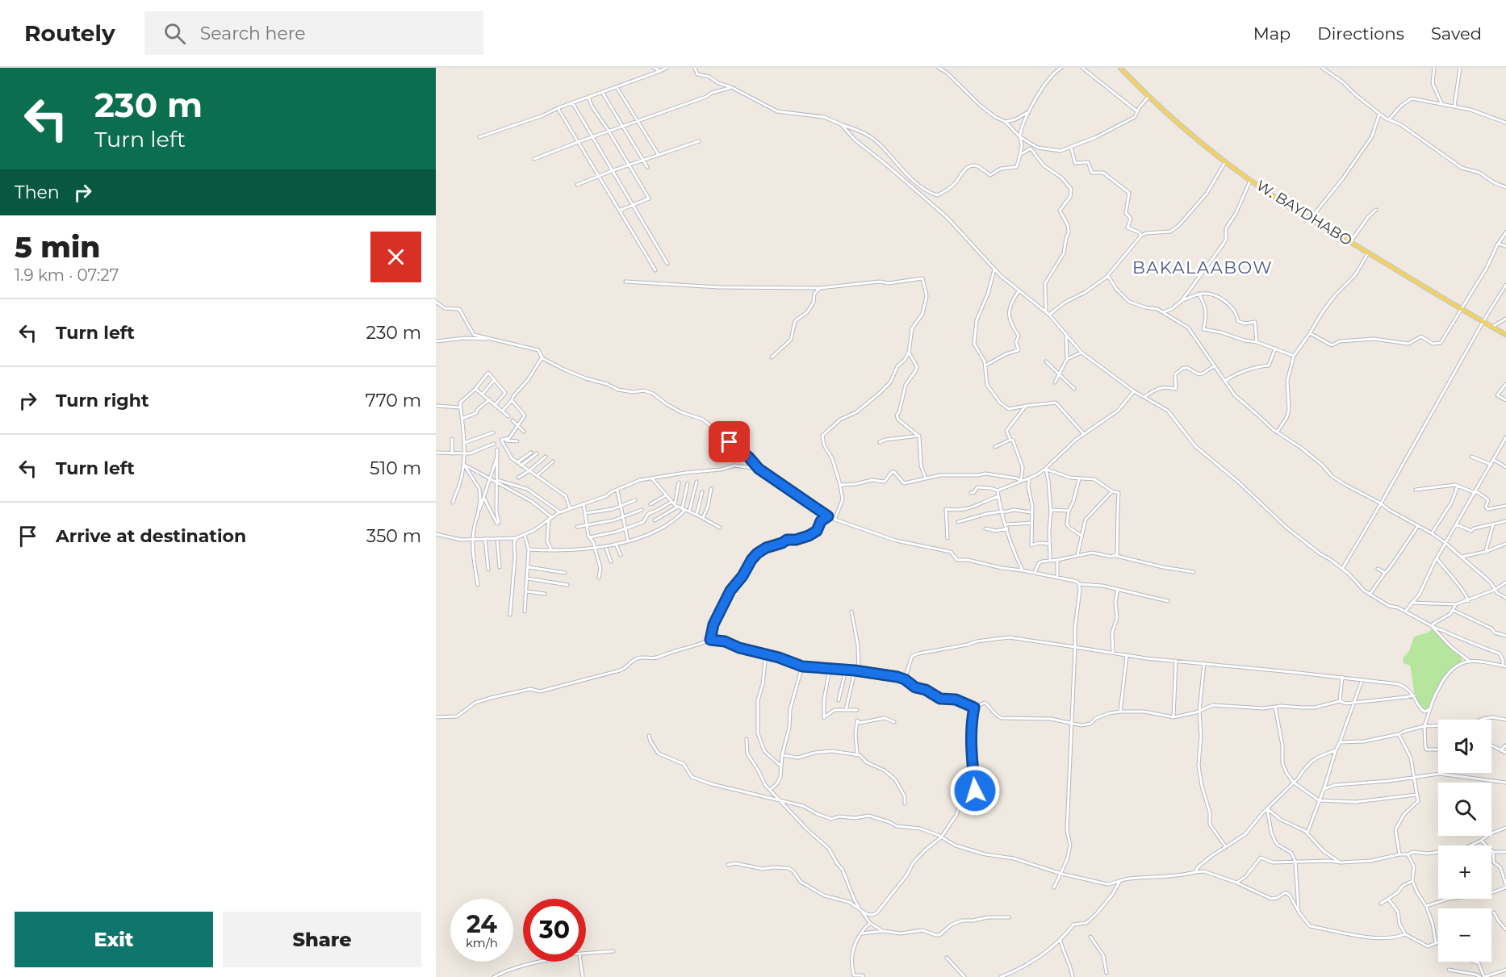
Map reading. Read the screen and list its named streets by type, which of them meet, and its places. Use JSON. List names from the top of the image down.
{
  "streets": {
    "main road": ["W. BAYDHABO"]
  },
  "districts": ["BAKALAABOW"],
  "page": {
    "header": "Routely",
    "search": "Search here",
    "nav": ["Map", "Directions", "Saved"],
    "turn": ["230 m", "Turn left"],
    "then": "Then",
    "heading": ["5 min", "1.9 km · 07:27"],
    "list": [
      {
        "name": "Turn left",
        "value": "230 m"
      },
      {
        "name": "Turn right",
        "value": "770 m"
      },
      {
        "name": "Turn left",
        "value": "510 m"
      },
      {
        "name": "Arrive at destination",
        "value": "350 m"
      }
    ],
    "map_buttons": ["+", "−"],
    "speed": "24 km/h",
    "limit": "30",
    "buttons": ["Exit", "Share"]
  }
}
